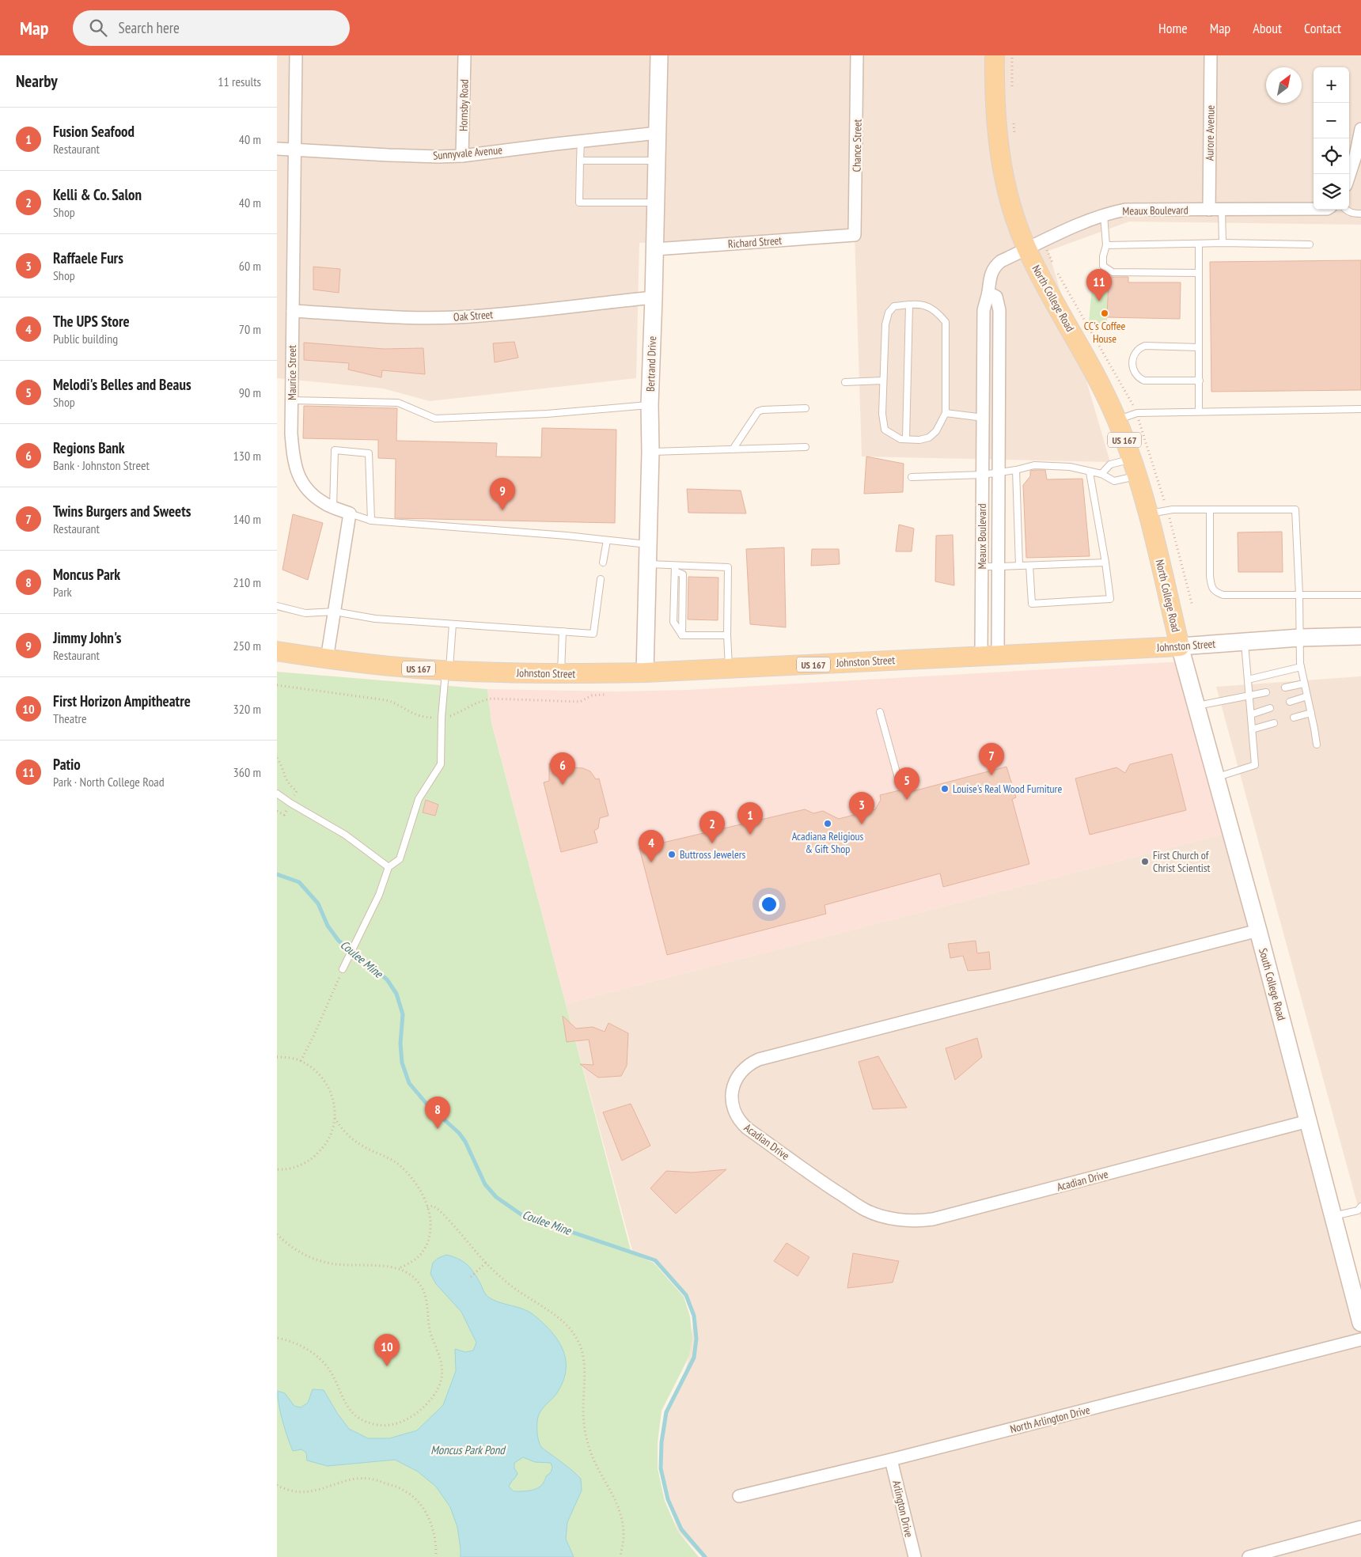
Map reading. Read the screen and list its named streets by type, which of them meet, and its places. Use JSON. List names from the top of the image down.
{
  "streets": {
    "main road": [
      "North College Road",
      "Bertrand Drive",
      "US 167",
      "Johnston Street",
      "South College Road"
    ],
    "street": [
      "Hornsby Road",
      "Aurore Avenue",
      "Chance Street",
      "Sunnyvale Avenue",
      "Meaux Boulevard",
      "Richard Street",
      "Oak Street",
      "Maurice Street",
      "Acadian Drive",
      "North Arlington Drive",
      "Arlington Drive"
    ]
  },
  "crossings": [
    ["Hornsby Road", "Sunnyvale Avenue"],
    ["Aurore Avenue", "Meaux Boulevard"],
    ["Chance Street", "Richard Street"],
    ["Sunnyvale Avenue", "Bertrand Drive"],
    ["Sunnyvale Avenue", "Maurice Street"],
    ["Meaux Boulevard", "North College Road"],
    ["Meaux Boulevard", "Johnston Street"],
    ["Richard Street", "Bertrand Drive"],
    ["North College Road", "Johnston Street"],
    ["North College Road", "South College Road"],
    ["Oak Street", "Bertrand Drive"],
    ["Oak Street", "Maurice Street"],
    ["Bertrand Drive", "Johnston Street"],
    ["Johnston Street", "South College Road"],
    ["South College Road", "Acadian Drive"],
    ["North Arlington Drive", "Arlington Drive"]
  ],
  "water": ["Coulee Mine", "Moncus Park Pond"],
  "places": [
    "CC's Coffee House",
    "Louise's Real Wood Furniture",
    "Acadiana Religious & Gift Shop",
    "Buttross Jewelers",
    "First Church of Christ Scientist"
  ],
  "north": "top right",
  "page": {
    "header": "Map",
    "search": "Search here",
    "nav": [
      "Home",
      "Map",
      "About",
      "Contact"
    ],
    "heading": ["Nearby", "11 results"],
    "map_buttons": ["+", "−"],
    "list": [
      {
        "mark": "1",
        "name": "Fusion Seafood",
        "note": "Restaurant",
        "value": "40 m"
      },
      {
        "mark": "2",
        "name": "Kelli & Co. Salon",
        "note": "Shop",
        "value": "40 m"
      },
      {
        "mark": "3",
        "name": "Raffaele Furs",
        "note": "Shop",
        "value": "60 m"
      },
      {
        "mark": "4",
        "name": "The UPS Store",
        "note": "Public building",
        "value": "70 m"
      },
      {
        "mark": "5",
        "name": "Melodi's Belles and Beaus",
        "note": "Shop",
        "value": "90 m"
      },
      {
        "mark": "6",
        "name": "Regions Bank",
        "note": "Bank · Johnston Street",
        "value": "130 m"
      },
      {
        "mark": "7",
        "name": "Twins Burgers and Sweets",
        "note": "Restaurant",
        "value": "140 m"
      },
      {
        "mark": "8",
        "name": "Moncus Park",
        "note": "Park",
        "value": "210 m"
      },
      {
        "mark": "9",
        "name": "Jimmy John's",
        "note": "Restaurant",
        "value": "250 m"
      },
      {
        "mark": "10",
        "name": "First Horizon Ampitheatre",
        "note": "Theatre",
        "value": "320 m"
      },
      {
        "mark": "11",
        "name": "Patio",
        "note": "Park · North College Road",
        "value": "360 m"
      }
    ],
    "pins": [
      "11",
      "9",
      "7",
      "6",
      "5",
      "3",
      "1",
      "2",
      "4",
      "8",
      "10"
    ]
  }
}
